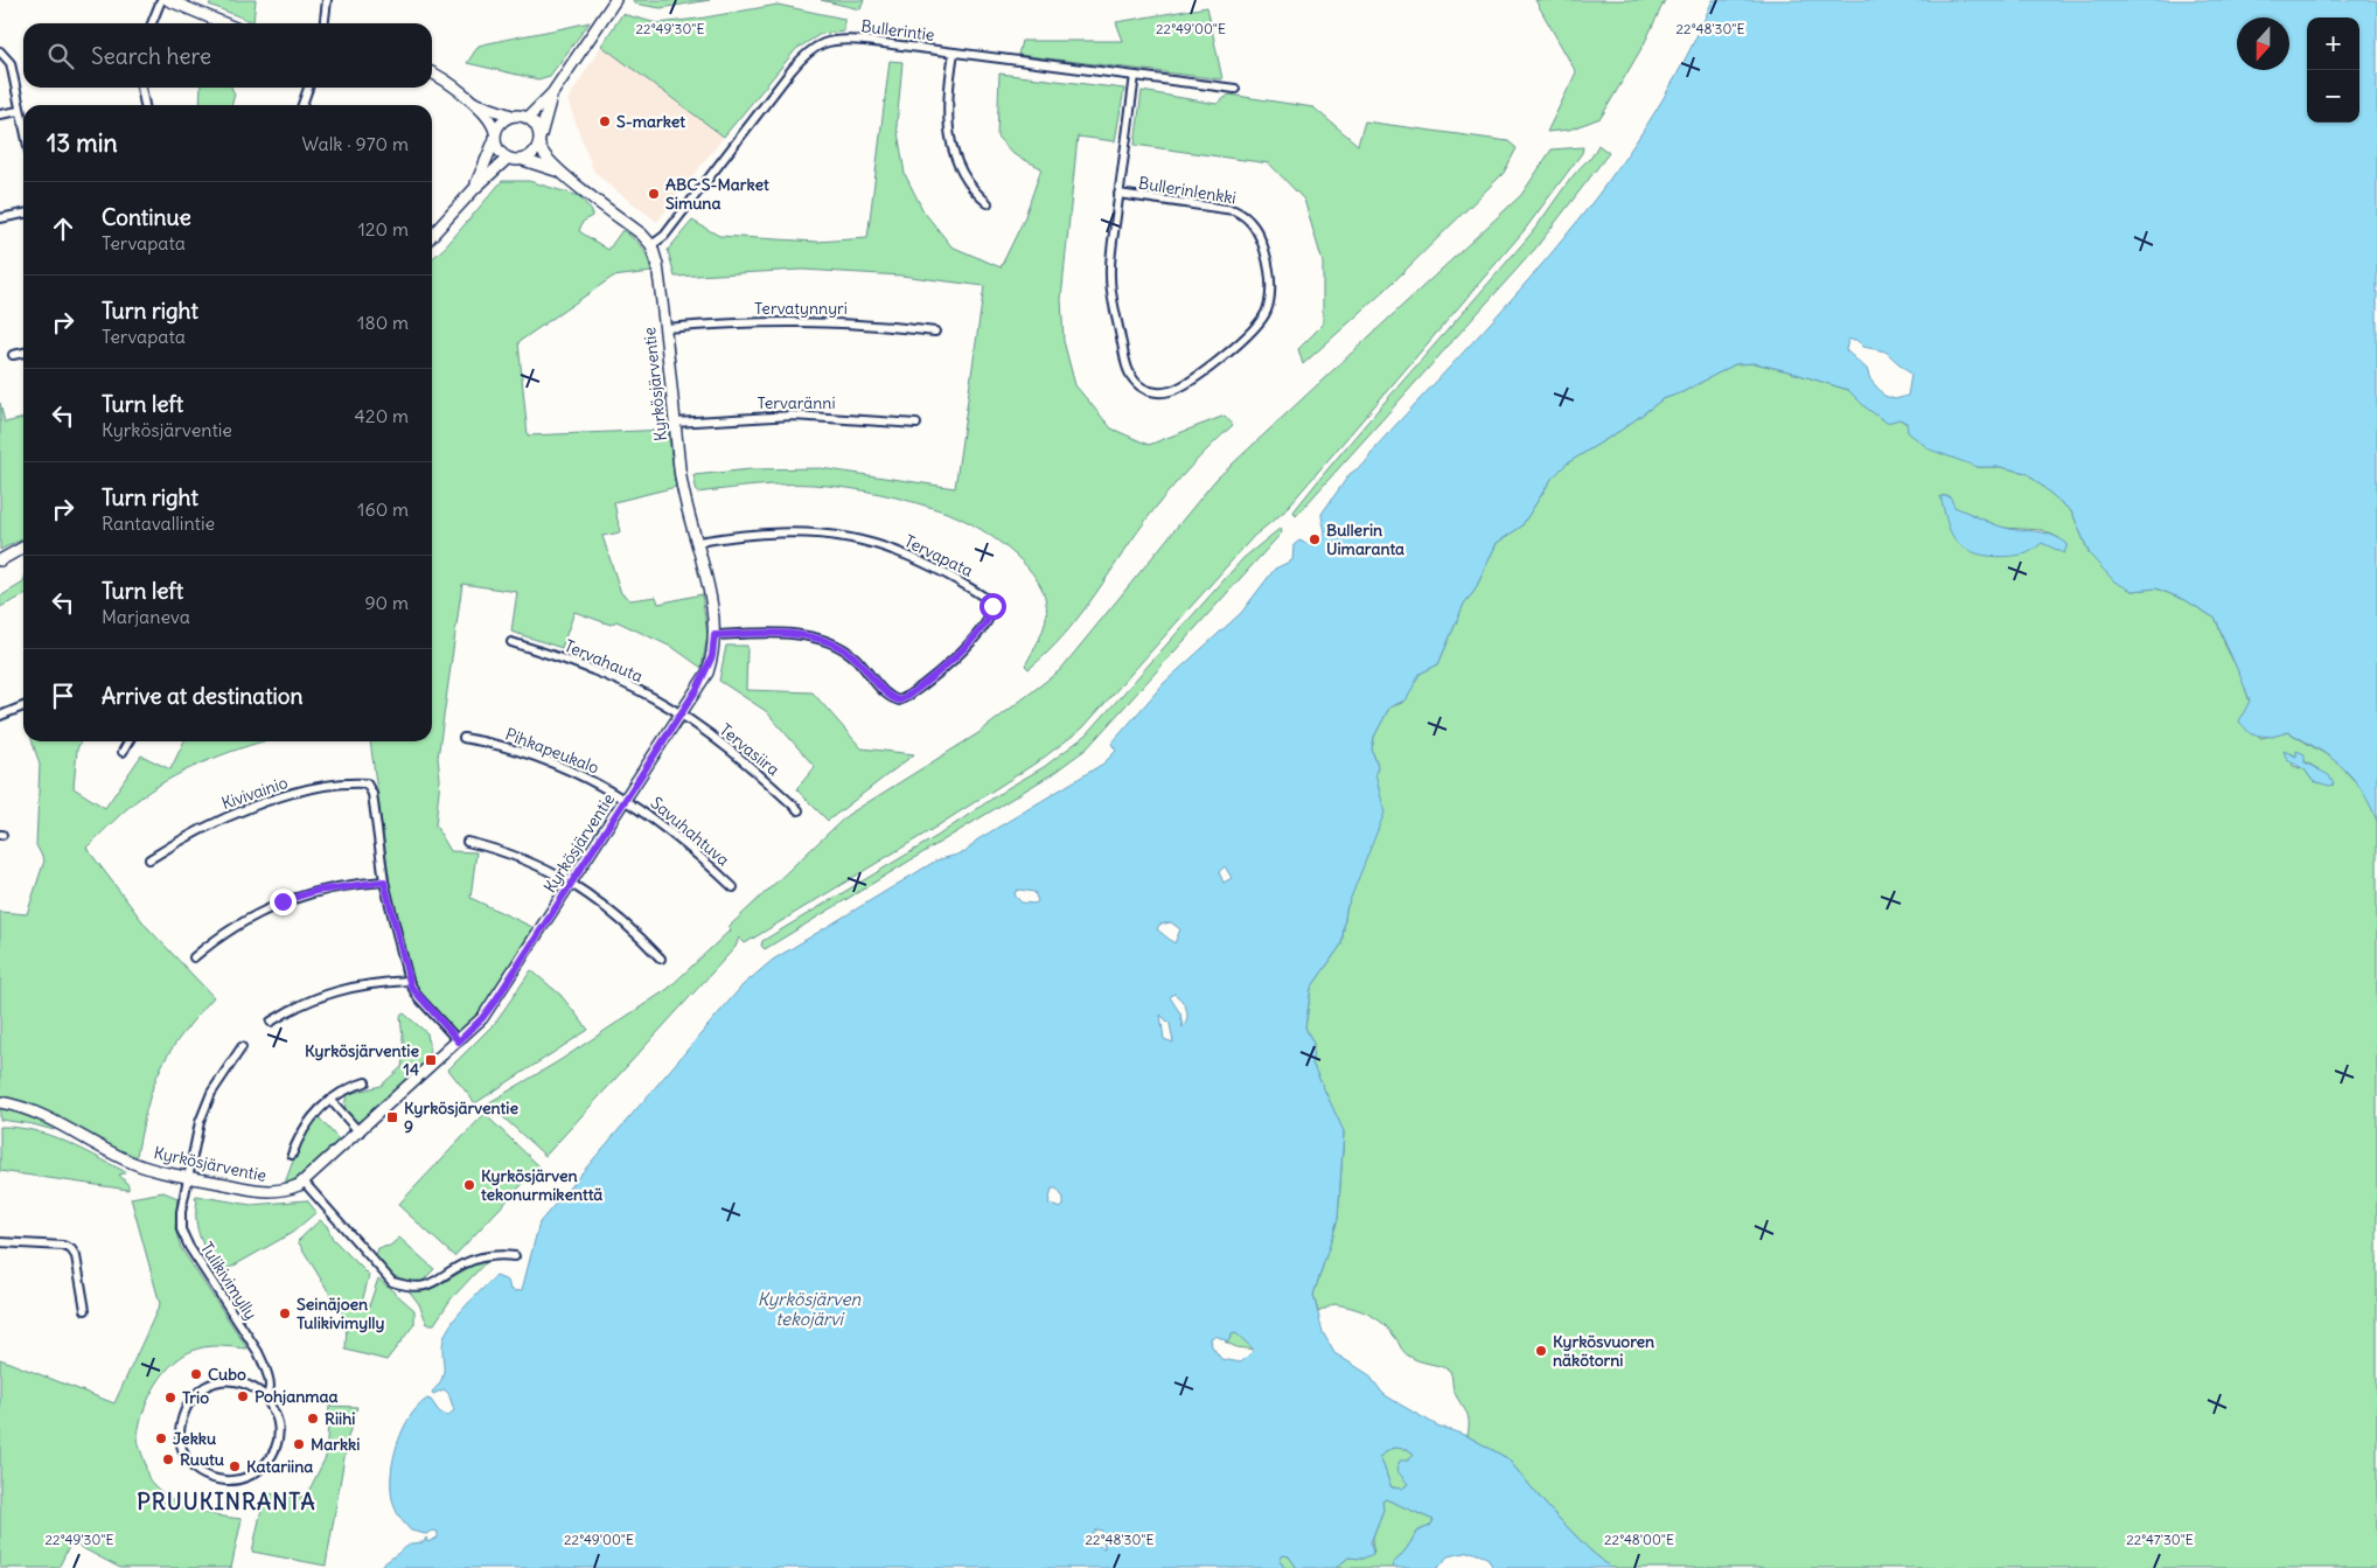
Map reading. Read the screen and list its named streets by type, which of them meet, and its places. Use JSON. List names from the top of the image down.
{
  "streets": {
    "street": [
      "Bullerintie",
      "Bullerinlenkki",
      "Tervatynnyri",
      "Kyrkösjärventie",
      "Tervaränni",
      "Tervapata",
      "Tervahauta",
      "Tervasiira",
      "Pihkapeukalo",
      "Kivivainio",
      "Savuhahtuva",
      "Tulikivimylly"
    ]
  },
  "crossings": [
    ["Bullerintie", "Bullerinlenkki"],
    ["Bullerintie", "Kyrkösjärventie"],
    ["Tervatynnyri", "Kyrkösjärventie"],
    ["Kyrkösjärventie", "Tervaränni"],
    ["Kyrkösjärventie", "Tervapata"],
    ["Kyrkösjärventie", "Tervahauta"],
    ["Kyrkösjärventie", "Tervasiira"],
    ["Kyrkösjärventie", "Pihkapeukalo"],
    ["Kyrkösjärventie", "Savuhahtuva"],
    ["Kyrkösjärventie", "Tulikivimylly"],
    ["Tervahauta", "Tervasiira"],
    ["Pihkapeukalo", "Savuhahtuva"]
  ],
  "districts": ["PRUUKINRANTA"],
  "water": ["Kyrkösjärven tekojärvi"],
  "places": {
    "other": [
      "S-market",
      "ABC S-Market Simuna",
      "Bullerin Uimaranta",
      "Kyrkösjärven tekonurmikenttä",
      "Seinäjoen Tulikivimylly",
      "Kyrkösvuoren näkötorni",
      "Cubo",
      "Pohjanmaa",
      "Trio",
      "Riihi",
      "Jekku",
      "Markki",
      "Ruutu",
      "Katariina"
    ],
    "transit": ["Kyrkösjärventie 14", "Kyrkösjärventie 9"]
  },
  "north": "bottom",
  "page": {
    "map_buttons": ["+", "−"],
    "search": "Search here",
    "heading": ["13 min", "Walk · 970 m"],
    "list": [
      ["Continue", "Tervapata", "120 m"],
      ["Turn right", "Tervapata", "180 m"],
      ["Turn left", "Kyrkösjärventie", "420 m"],
      ["Turn right", "Rantavallintie", "160 m"],
      ["Turn left", "Marjaneva", "90 m"],
      "Arrive at destination"
    ]
  },
  "coordinates": [
    "22°49'30\"E",
    "22°49'00\"E",
    "22°48'30\"E",
    "22°48'00\"E",
    "22°47'30\"E"
  ]
}
